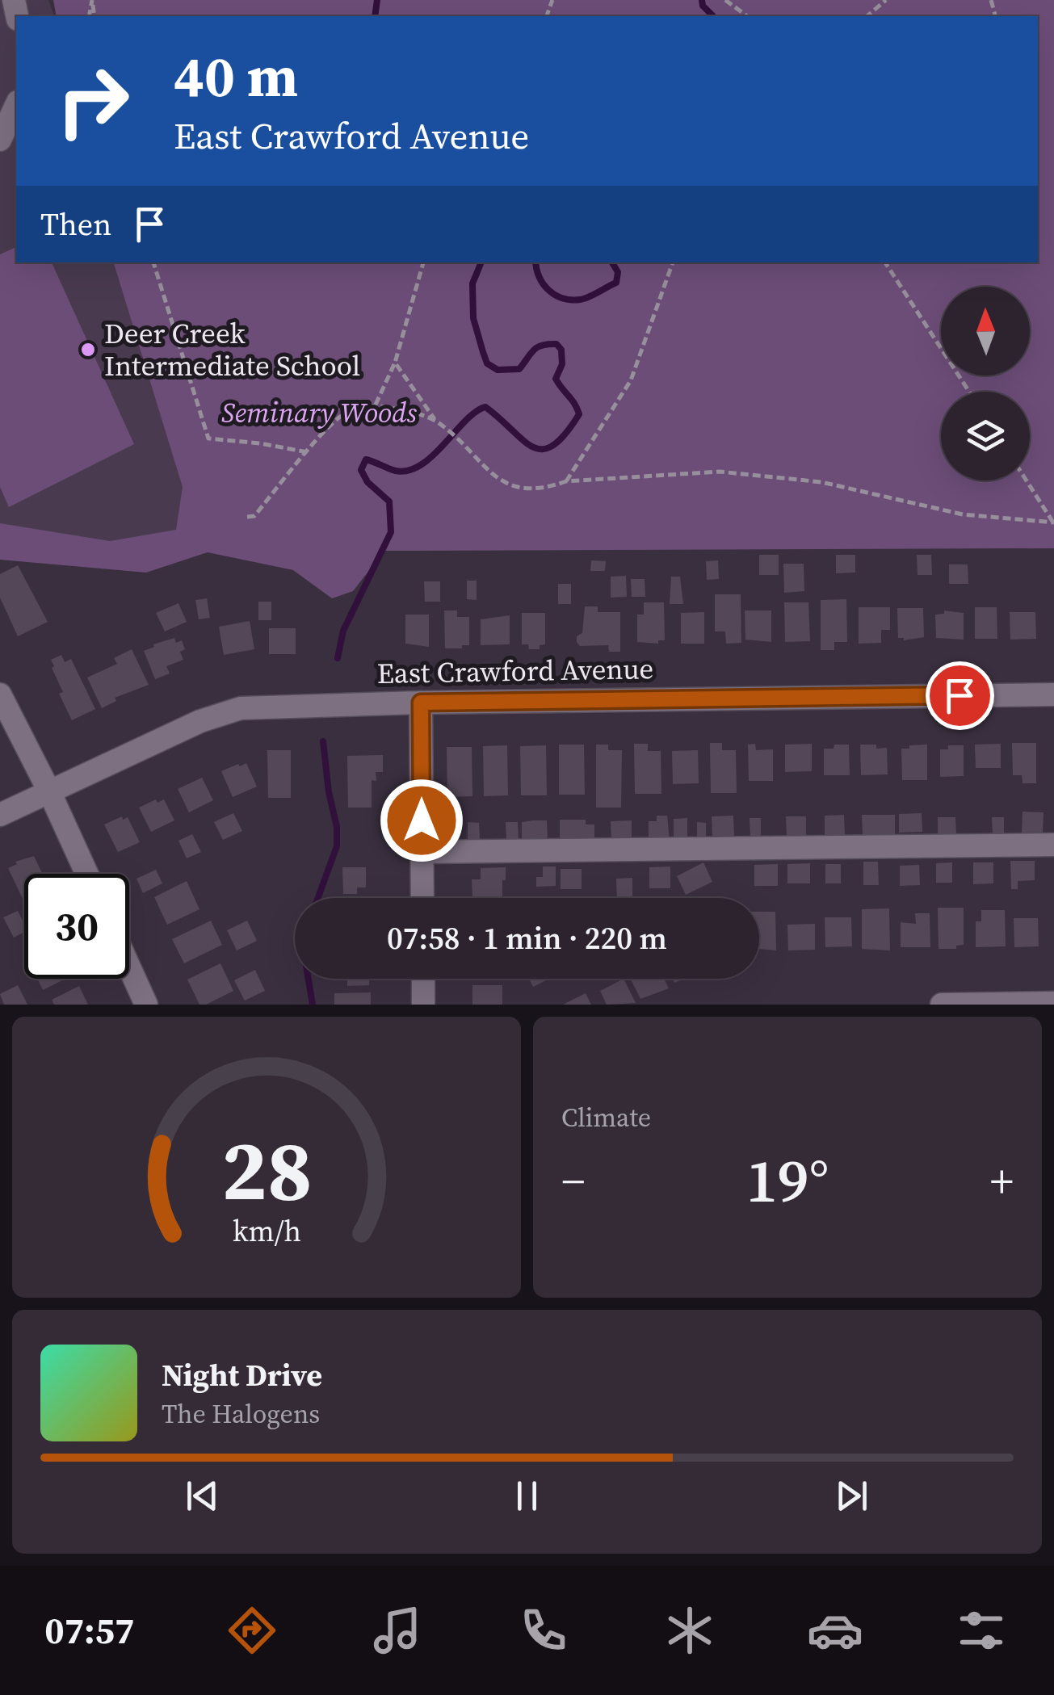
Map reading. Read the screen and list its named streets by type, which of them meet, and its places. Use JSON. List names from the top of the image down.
{
  "streets": {
    "street": ["East Crawford Avenue"]
  },
  "parks": ["Seminary Woods"],
  "places": ["Deer Creek Intermediate School"],
  "north": "top",
  "page": {
    "turn": ["40 m", "East Crawford Avenue"],
    "then": "Then",
    "limit": "30",
    "trip": "07:58 · 1 min · 220 m",
    "tile": "Climate",
    "heat": ["−", "19°", "+"],
    "song": ["Night Drive", "The Halogens"],
    "tabs": "07:57",
    "gauge": ["28", "km/h"]
  }
}
